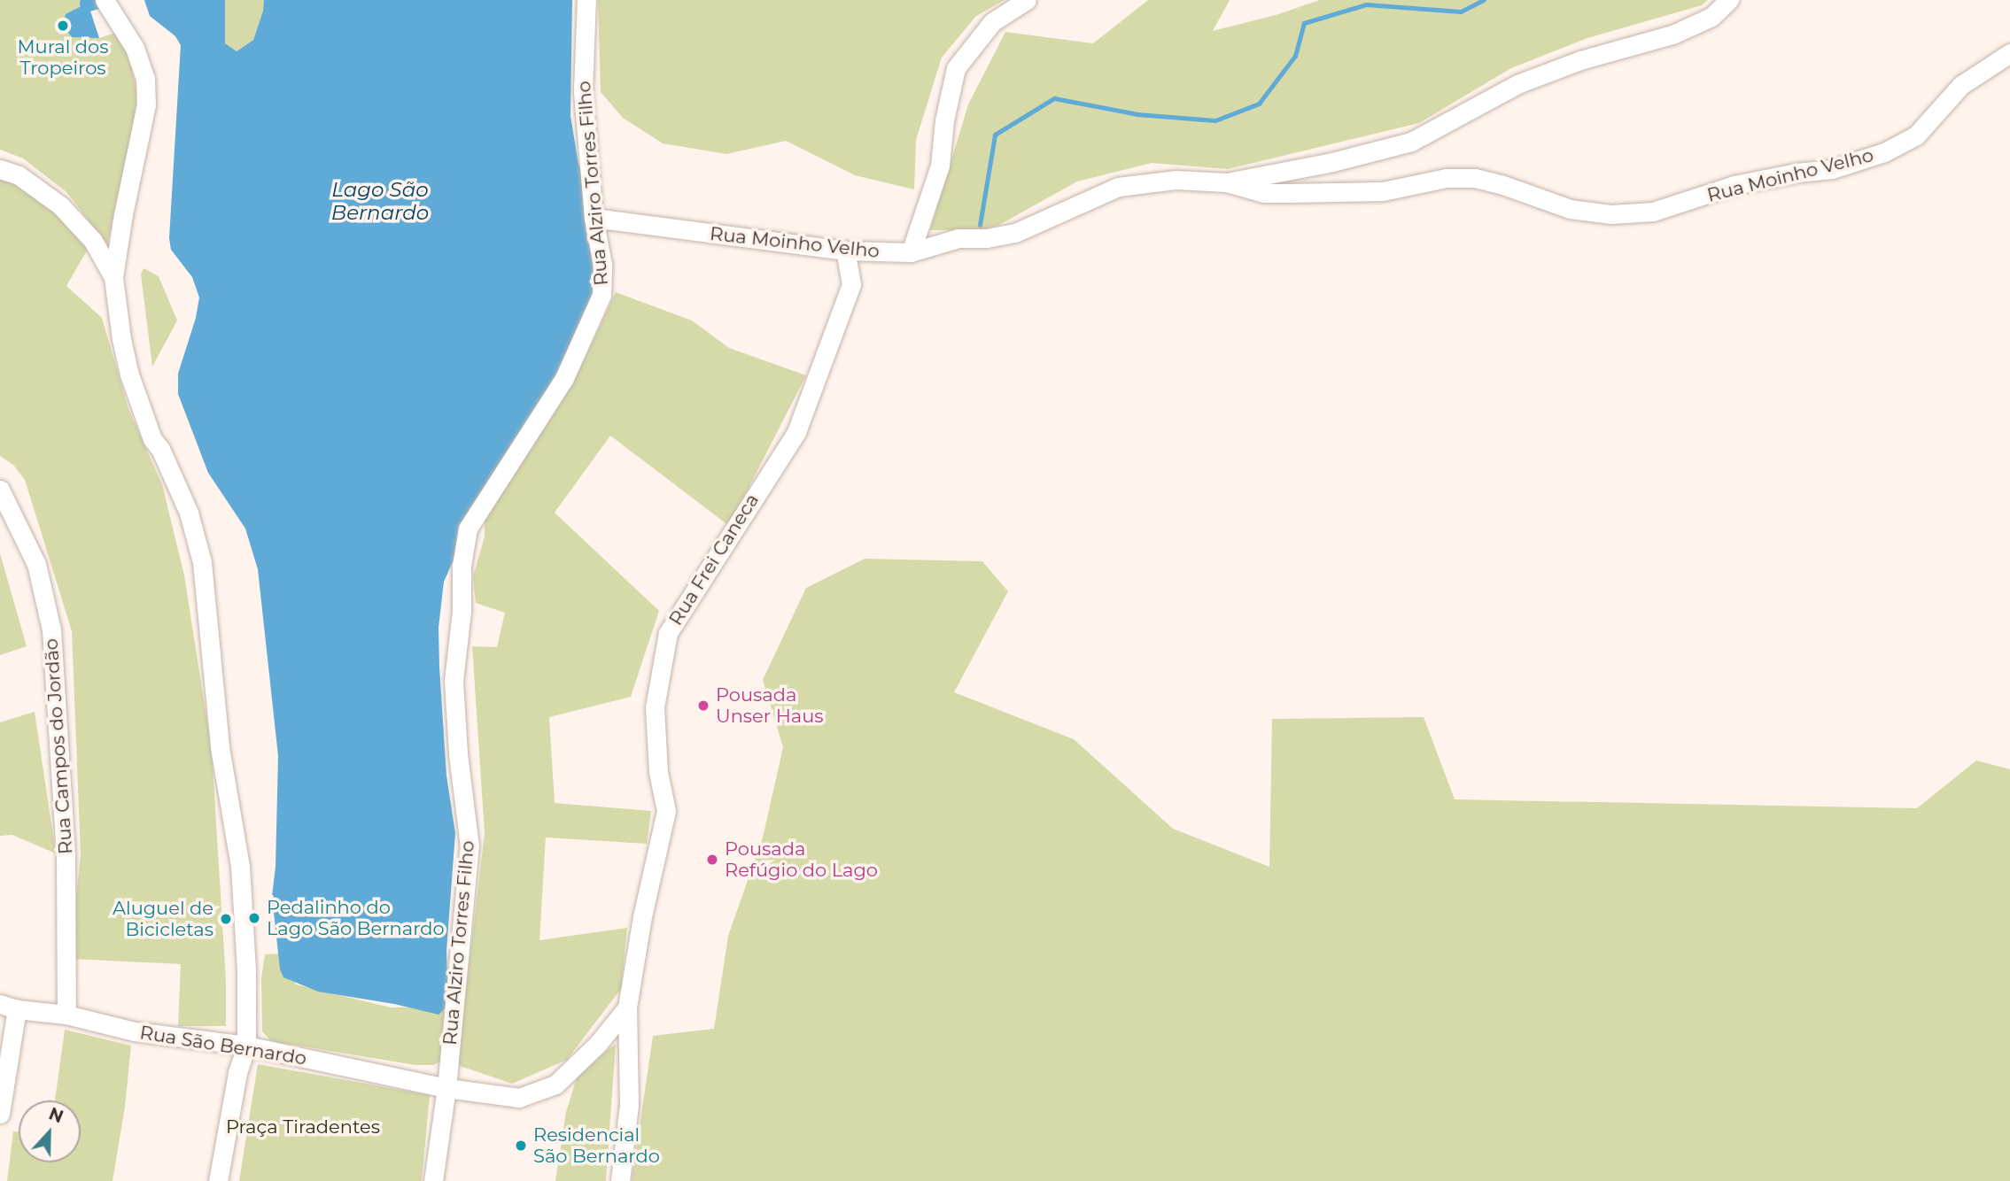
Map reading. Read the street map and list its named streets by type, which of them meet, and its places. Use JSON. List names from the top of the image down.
{
  "streets": {
    "street": [
      "Rua Moinho Velho",
      "Rua Alziro Torres Filho",
      "Rua Frei Caneca",
      "Rua Campos do Jordão",
      "Rua São Bernardo"
    ]
  },
  "crossings": [
    ["Rua Moinho Velho", "Rua Alziro Torres Filho"],
    ["Rua Moinho Velho", "Rua Frei Caneca"],
    ["Rua Alziro Torres Filho", "Rua São Bernardo"],
    ["Rua Frei Caneca", "Rua São Bernardo"],
    ["Rua Campos do Jordão", "Rua São Bernardo"]
  ],
  "water": ["Lago São Bernardo"],
  "parks": ["Praça Tiradentes"],
  "places": [
    "Mural dos Tropeiros",
    "Pousada Unser Haus",
    "Pousada Refúgio do Lago",
    "Pedalinho do Lago São Bernardo",
    "Aluguel de Bicicletas",
    "Residencial São Bernardo"
  ],
  "north": "top"
}
